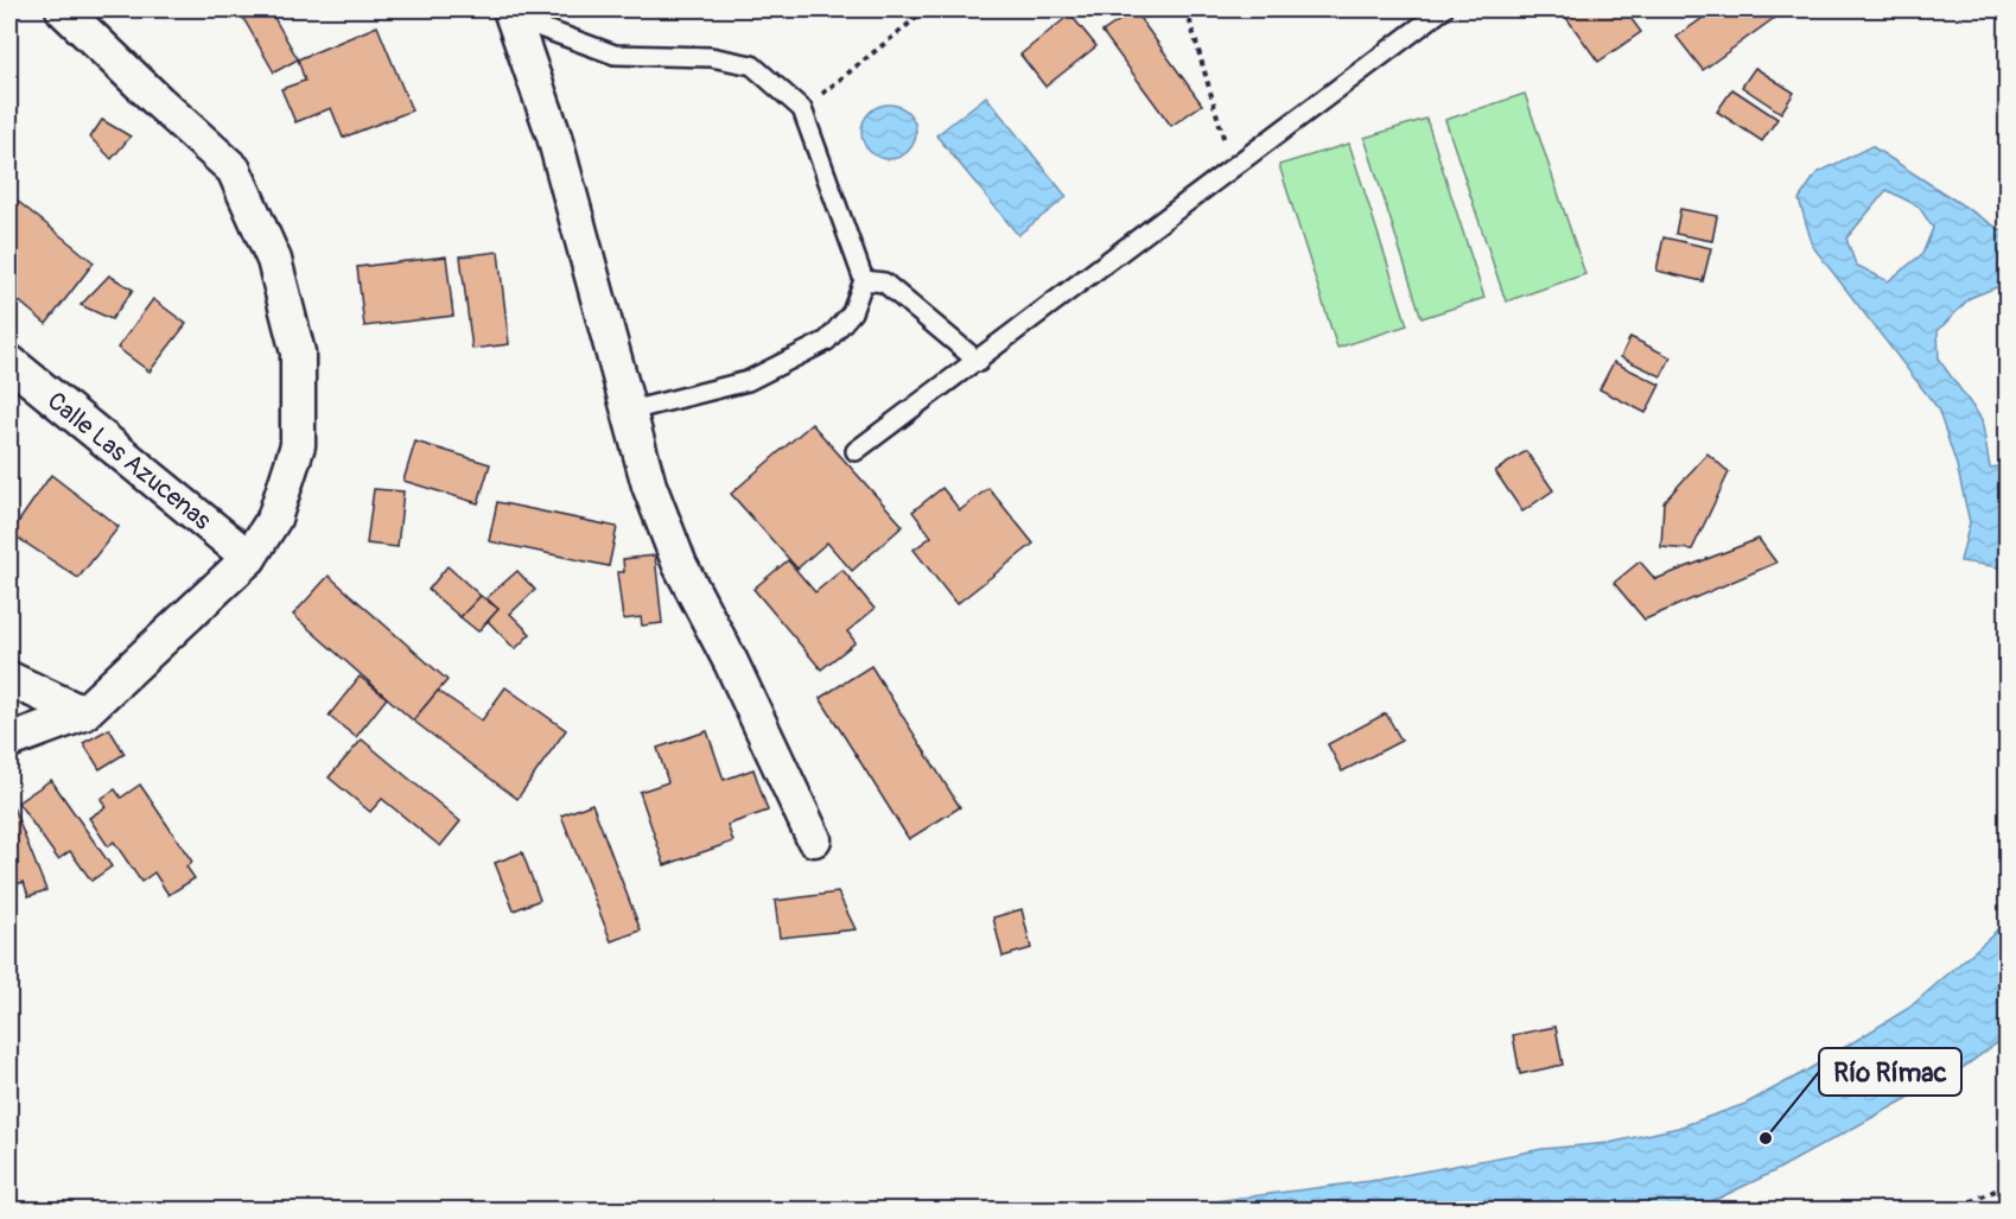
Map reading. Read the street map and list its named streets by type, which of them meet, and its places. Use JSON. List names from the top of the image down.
{
  "streets": {
    "street": ["Calle Las Azucenas"]
  },
  "places": ["Río Rímac"]
}
